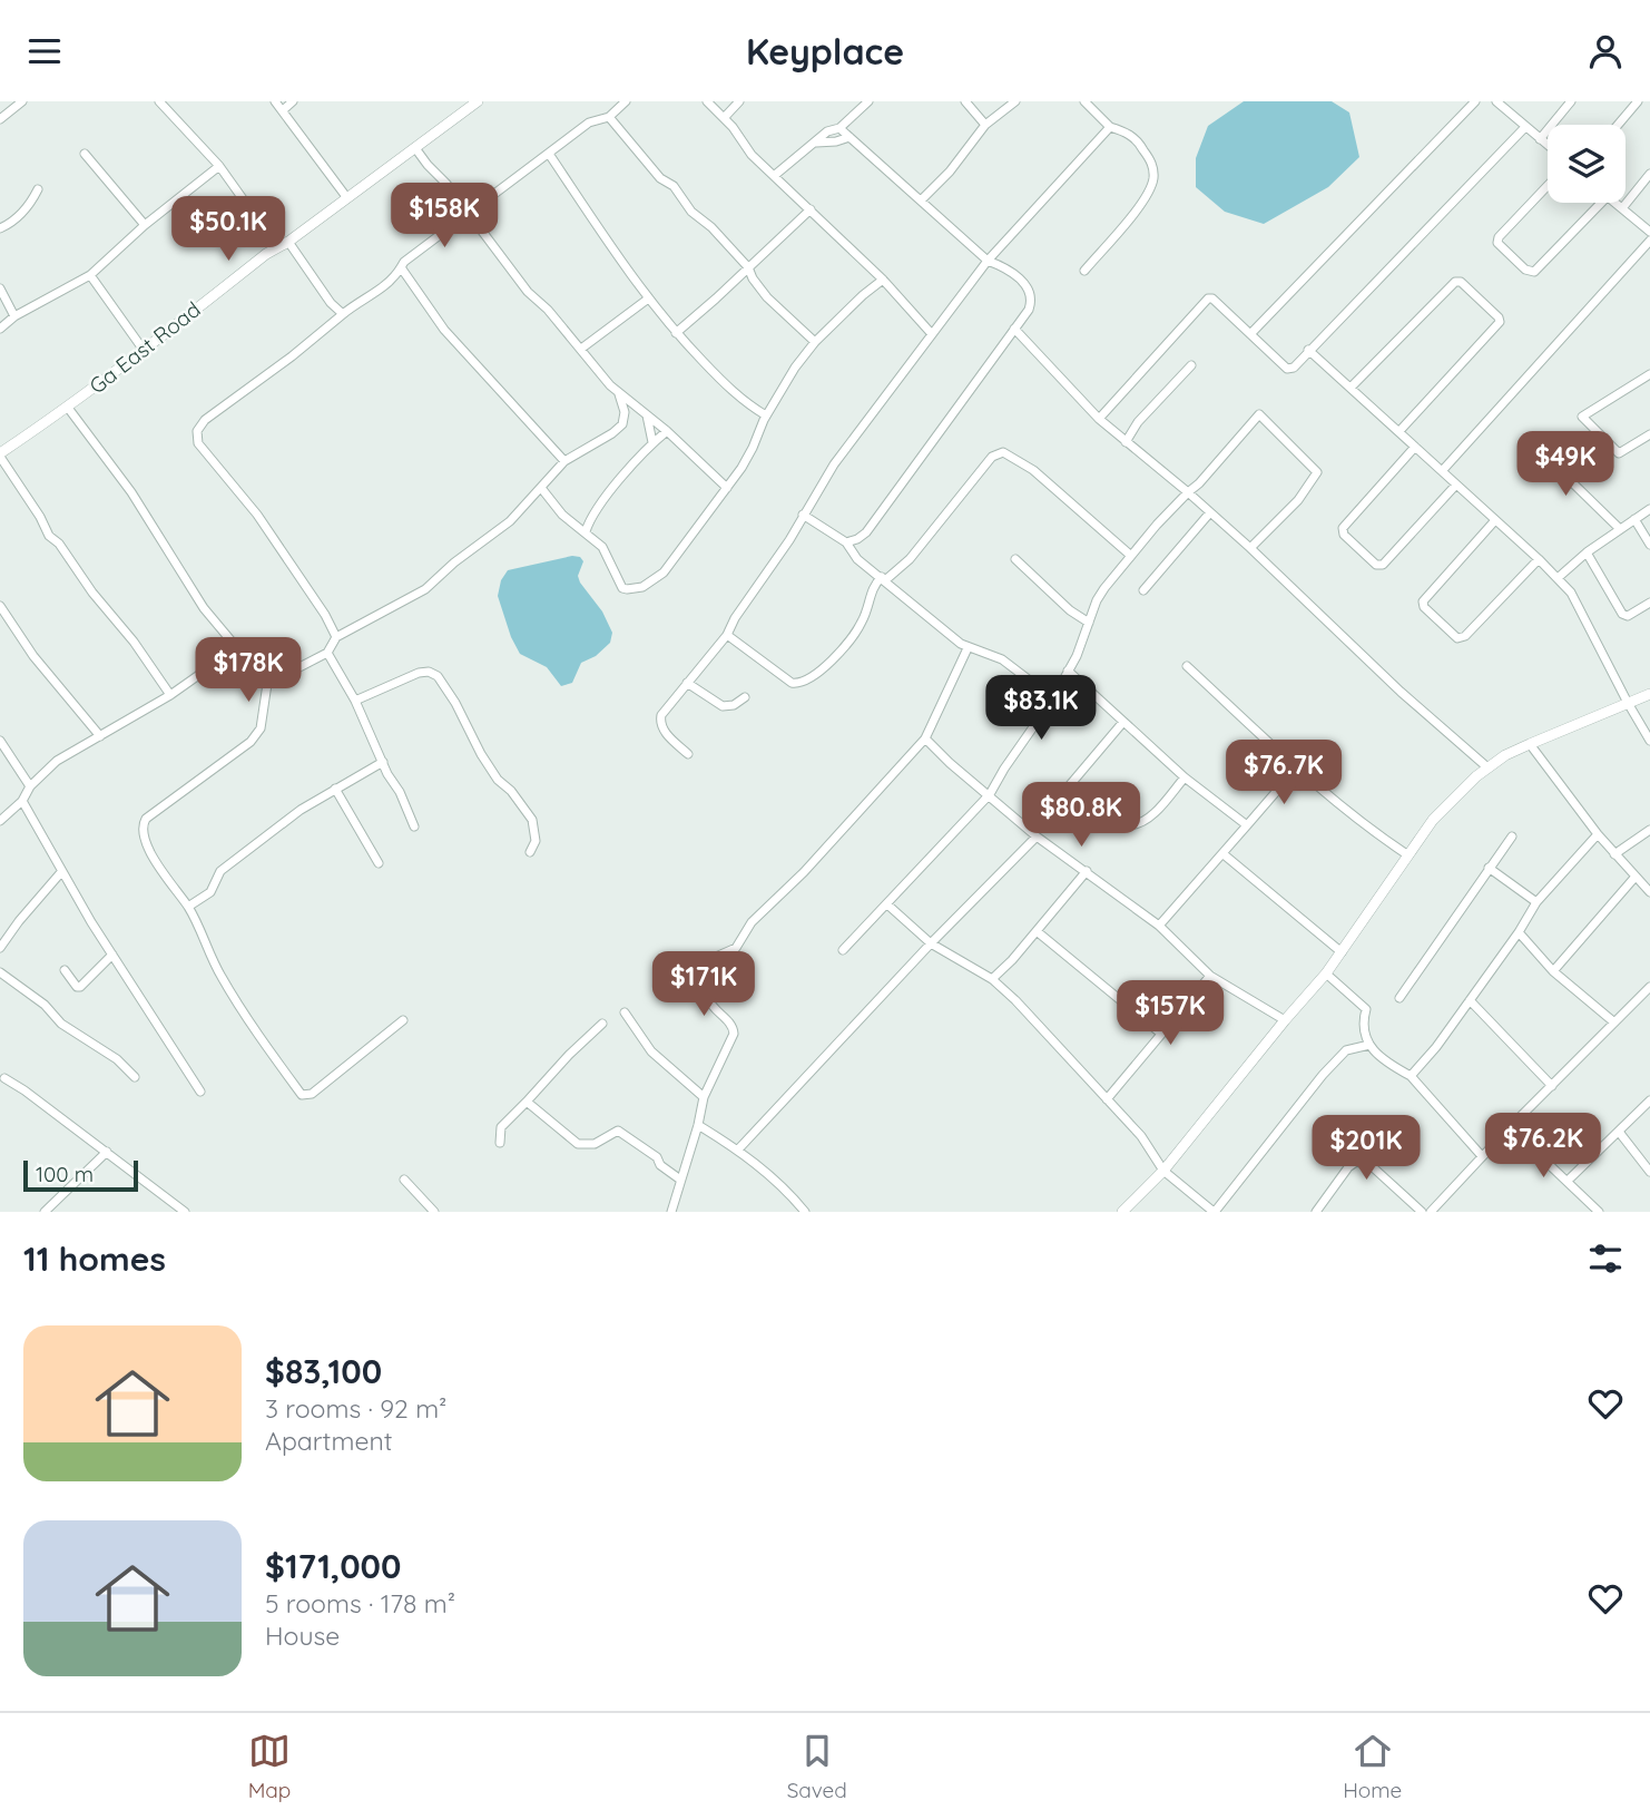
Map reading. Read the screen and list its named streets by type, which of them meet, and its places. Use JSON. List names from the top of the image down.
{
  "streets": {
    "street": ["Ga East Road"]
  },
  "scale_bar": "100 m",
  "page": {
    "header": "Keyplace",
    "price": [
      "$158K",
      "$50.1K",
      "$49K",
      "$178K",
      "$83.1K",
      "$76.7K",
      "$80.8K",
      "$171K",
      "$157K",
      "$76.2K",
      "$201K"
    ],
    "scale": "100 m",
    "heading": "11 homes",
    "list": [
      {
        "name": "$83,100",
        "note": "3 rooms · 92 m² · Apartment"
      },
      {
        "name": "$171,000",
        "note": "5 rooms · 178 m² · House"
      }
    ],
    "tabs": ["Map", "Saved", "Home"]
  }
}
